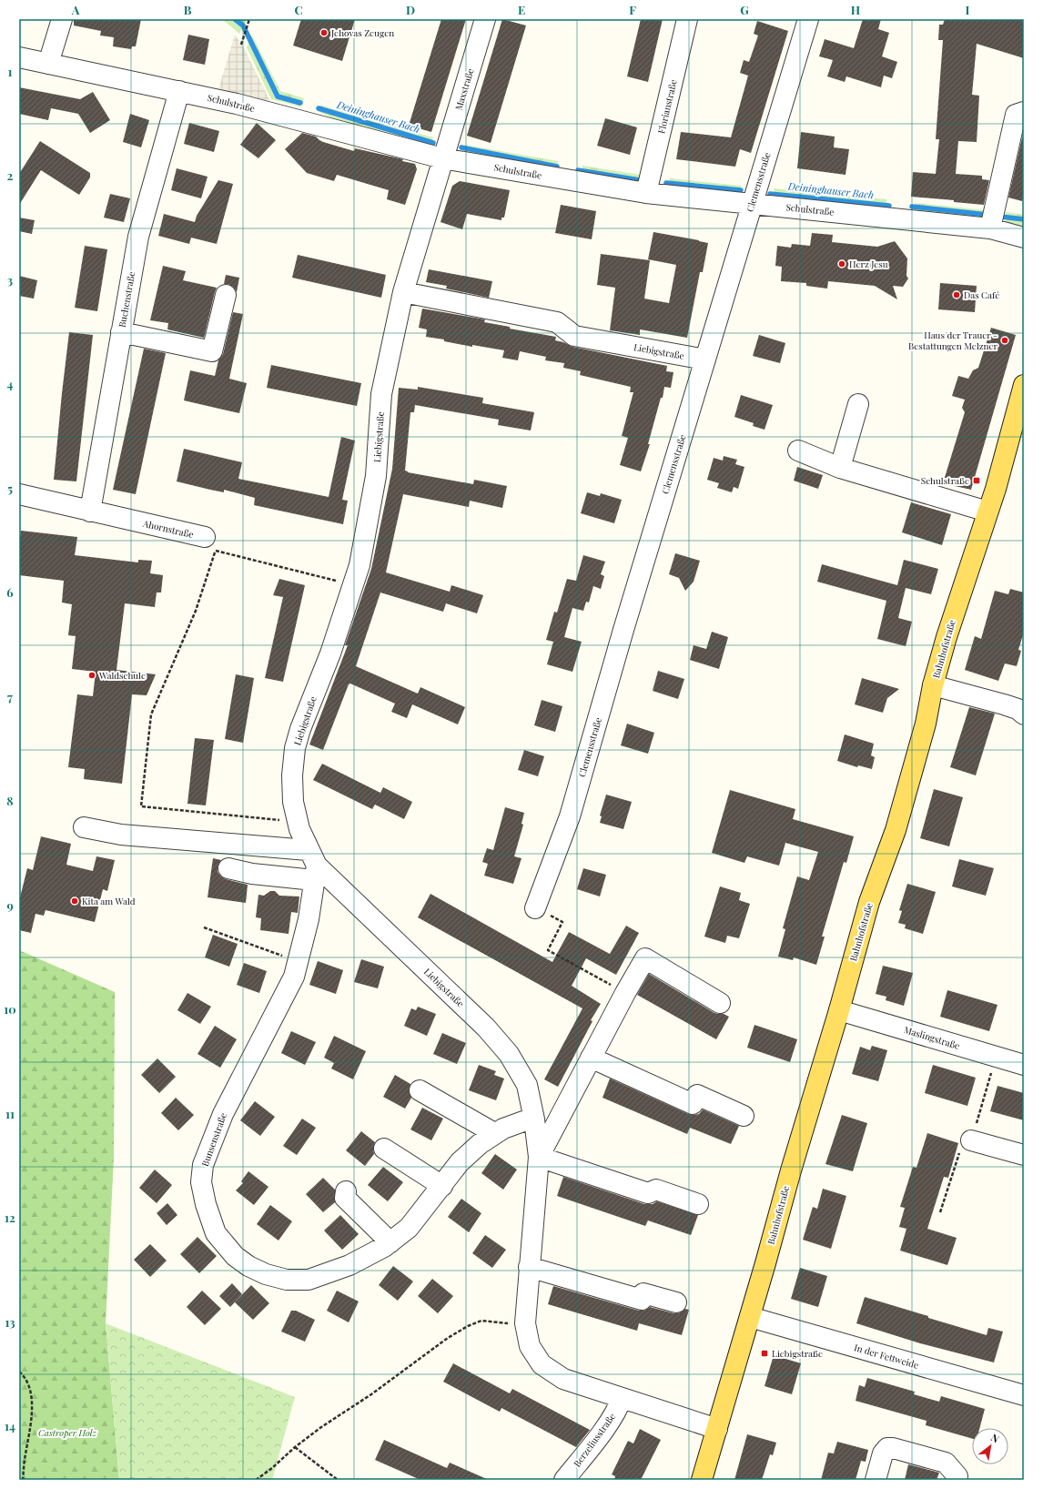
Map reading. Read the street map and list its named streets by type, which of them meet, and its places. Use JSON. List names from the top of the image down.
{
  "streets": {
    "main road": ["Bahnhofstraße"],
    "street": [
      "Maxstraße",
      "Schulstraße",
      "Florianstraße",
      "Clemensstraße",
      "Buchenstraße",
      "Liebigstraße",
      "Ahornstraße",
      "Maslingstraße",
      "Bunsenstraße",
      "In der Fettweide",
      "Berzeliusstraße"
    ]
  },
  "crossings": [
    ["Maxstraße", "Schulstraße"],
    ["Maxstraße", "Liebigstraße"],
    ["Schulstraße", "Florianstraße"],
    ["Schulstraße", "Clemensstraße"],
    ["Schulstraße", "Buchenstraße"],
    ["Schulstraße", "Liebigstraße"],
    ["Clemensstraße", "Liebigstraße"],
    ["Buchenstraße", "Ahornstraße"],
    ["Liebigstraße", "Bahnhofstraße"],
    ["Liebigstraße", "Bunsenstraße"],
    ["Liebigstraße", "Berzeliusstraße"],
    ["Bahnhofstraße", "Maslingstraße"],
    ["Bahnhofstraße", "In der Fettweide"]
  ],
  "water": ["Deininghauser Bach"],
  "parks": ["Castroper Holz"],
  "places": {
    "other": [
      "Jehovas Zeugen",
      "Herz Jesu",
      "Das Café",
      "Haus der Trauer - Bestattungen Melzner",
      "Waldschule",
      "Kita am Wald"
    ],
    "transit": ["Schulstraße", "Liebigstraße"]
  },
  "north": "top right",
  "grid": {
    "columns": [
      "A",
      "B",
      "C",
      "D",
      "E",
      "F",
      "G",
      "H",
      "I"
    ],
    "rows": [
      "1",
      "2",
      "3",
      "4",
      "5",
      "6",
      "7",
      "8",
      "9",
      "10",
      "11",
      "12",
      "13",
      "14"
    ]
  }
}
